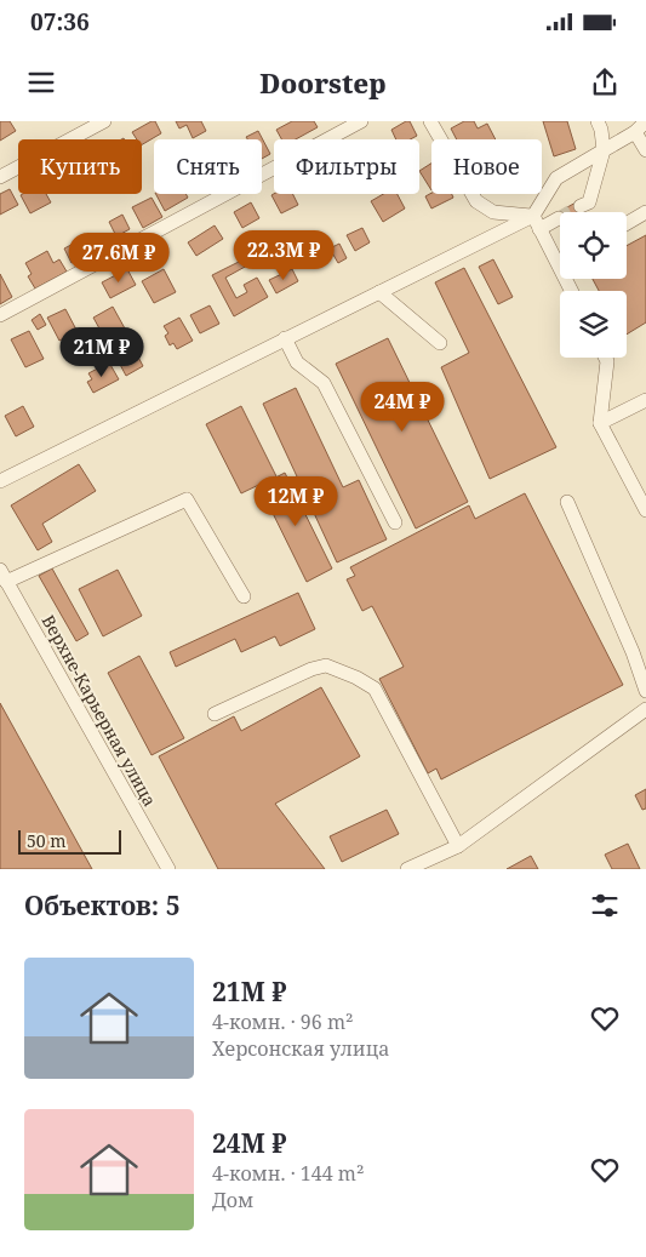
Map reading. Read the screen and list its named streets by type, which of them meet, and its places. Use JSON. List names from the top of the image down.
{
  "streets": {
    "street": ["Верхне-Карьерная улица"]
  },
  "scale_bar": "50 m",
  "page": {
    "status": "07:36",
    "header": "Doorstep",
    "chip": [
      "Купить",
      "Снять",
      "Фильтры",
      "Новое"
    ],
    "price": [
      "22.3M ₽",
      "27.6M ₽",
      "21M ₽",
      "24M ₽",
      "12M ₽"
    ],
    "scale": "50 m",
    "heading": "Объектов: 5",
    "list": [
      {
        "name": "21M ₽",
        "note": "4-комн. · 96 m² · Херсонская улица"
      },
      {
        "name": "24M ₽",
        "note": "4-комн. · 144 m² · Дом"
      }
    ]
  }
}
